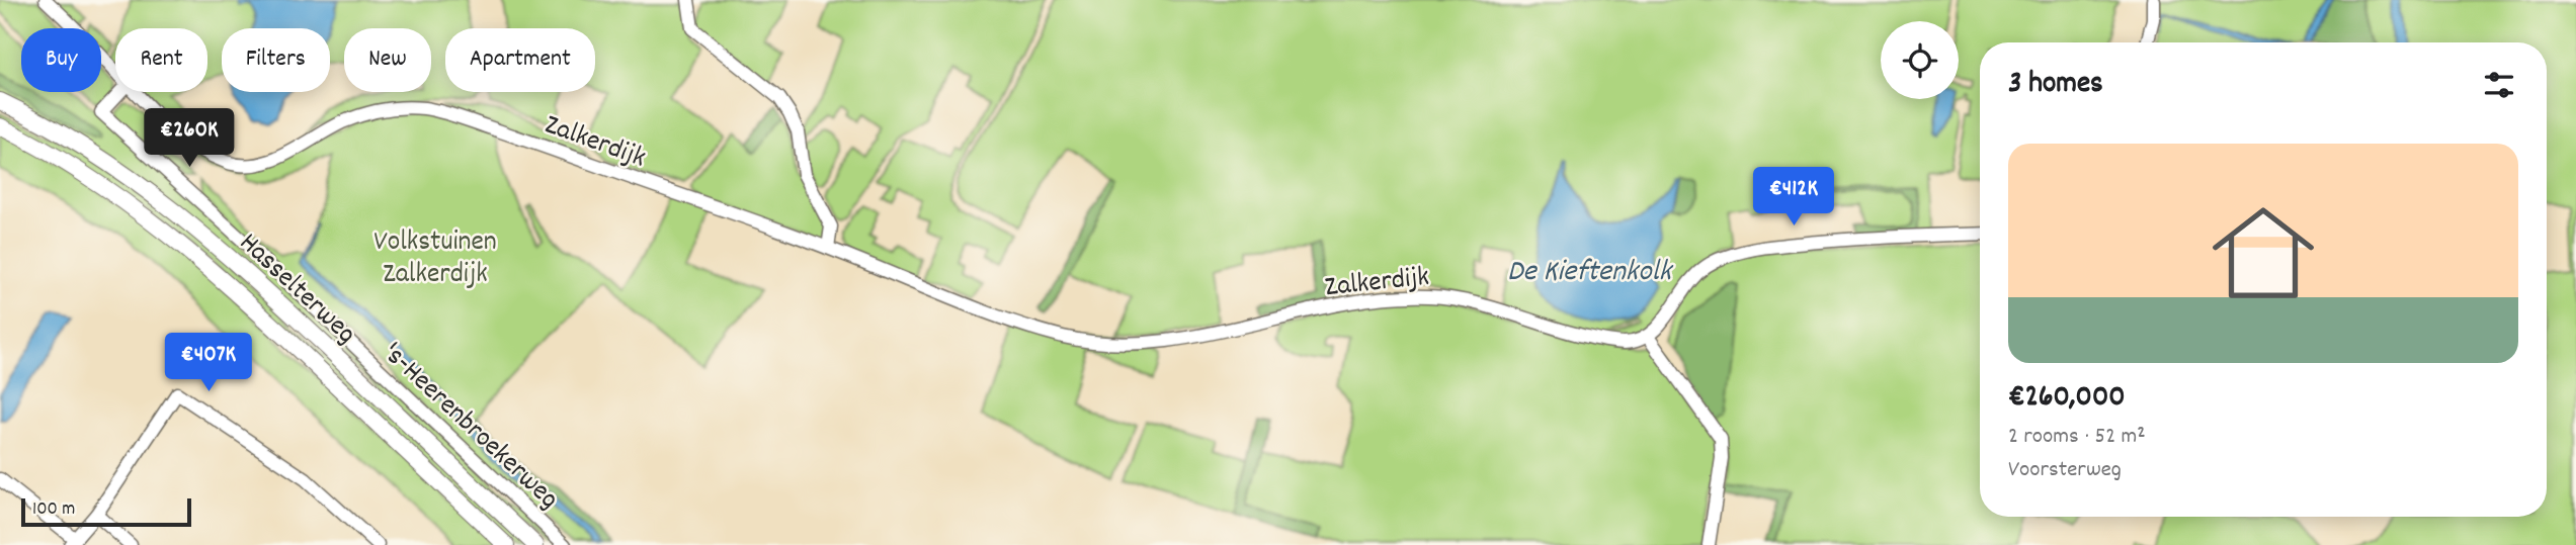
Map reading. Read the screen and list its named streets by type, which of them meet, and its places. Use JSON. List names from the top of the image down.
{
  "streets": {
    "main road": ["Hasselterweg"],
    "street": ["Zalkerdijk", "'s-Heerenbroekerweg"]
  },
  "water": ["De Kieftenkolk"],
  "parks": ["Volkstuinen Zalkerdijk"],
  "scale_bar": "100 m",
  "page": {
    "chip": [
      "Buy",
      "Rent",
      "Filters",
      "New",
      "Apartment"
    ],
    "heading": "3 homes",
    "price": ["€260K", "€412K", "€407K"],
    "list": [
      {
        "name": "€260,000",
        "note": "2 rooms · 52 m² · Voorsterweg"
      }
    ],
    "scale": "100 m"
  }
}
